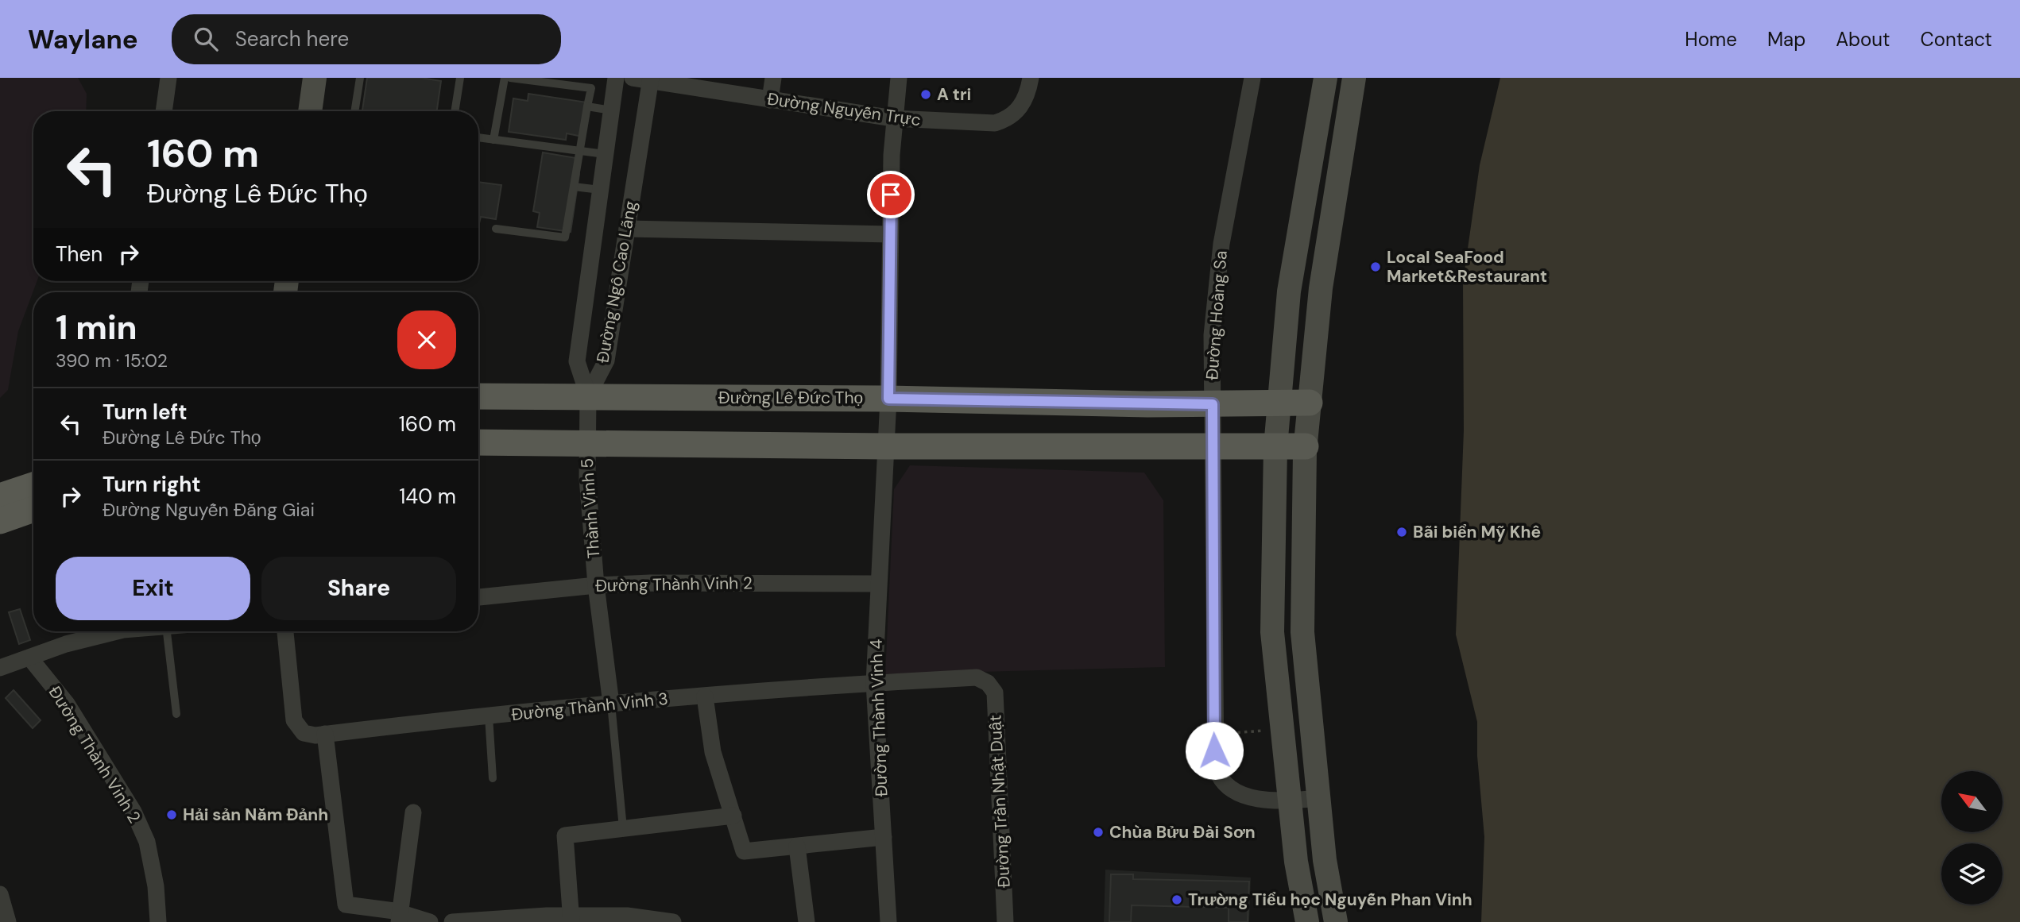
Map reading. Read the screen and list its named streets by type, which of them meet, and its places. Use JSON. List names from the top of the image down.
{
  "streets": {
    "main road": ["Đường Lê Đức Thọ"],
    "street": [
      "Đường Nguyễn Trực",
      "Đường Ngô Cao Lãng",
      "Đường Hoàng Sa",
      "Thành Vinh 5",
      "Đường Thành Vinh 2",
      "Đường Thành Vinh 3",
      "Đường Thành Vinh 4",
      "Đường Trần Nhật Duật"
    ]
  },
  "crossings": [
    ["Đường Nguyễn Trực", "Đường Ngô Cao Lãng"],
    ["Đường Nguyễn Trực", "Đường Thành Vinh 4"],
    ["Đường Ngô Cao Lãng", "Đường Lê Đức Thọ"],
    ["Đường Ngô Cao Lãng", "Thành Vinh 5"],
    ["Đường Hoàng Sa", "Đường Lê Đức Thọ"],
    ["Đường Lê Đức Thọ", "Thành Vinh 5"],
    ["Đường Lê Đức Thọ", "Đường Thành Vinh 4"],
    ["Thành Vinh 5", "Đường Thành Vinh 2"],
    ["Thành Vinh 5", "Đường Thành Vinh 3"],
    ["Đường Thành Vinh 2", "Đường Thành Vinh 4"],
    ["Đường Thành Vinh 3", "Đường Thành Vinh 4"],
    ["Đường Thành Vinh 3", "Đường Trần Nhật Duật"]
  ],
  "places": [
    "A tri",
    "Local SeaFood Market&Restaurant",
    "Bãi biển Mỹ Khê",
    "Hải sản Năm Đảnh",
    "Chùa Bửu Đài Sơn",
    "Trường Tiểu học Nguyễn Phan Vinh"
  ],
  "north": "top left",
  "page": {
    "header": "Waylane",
    "search": "Search here",
    "nav": [
      "Home",
      "Map",
      "About",
      "Contact"
    ],
    "turn": ["160 m", "Đường Lê Đức Thọ"],
    "then": "Then",
    "heading": ["1 min", "390 m · 15:02"],
    "list": [
      {
        "name": "Turn left",
        "note": "Đường Lê Đức Thọ",
        "value": "160 m"
      },
      {
        "name": "Turn right",
        "note": "Đường Nguyễn Đăng Giai",
        "value": "140 m"
      }
    ],
    "buttons": ["Exit", "Share"]
  }
}
